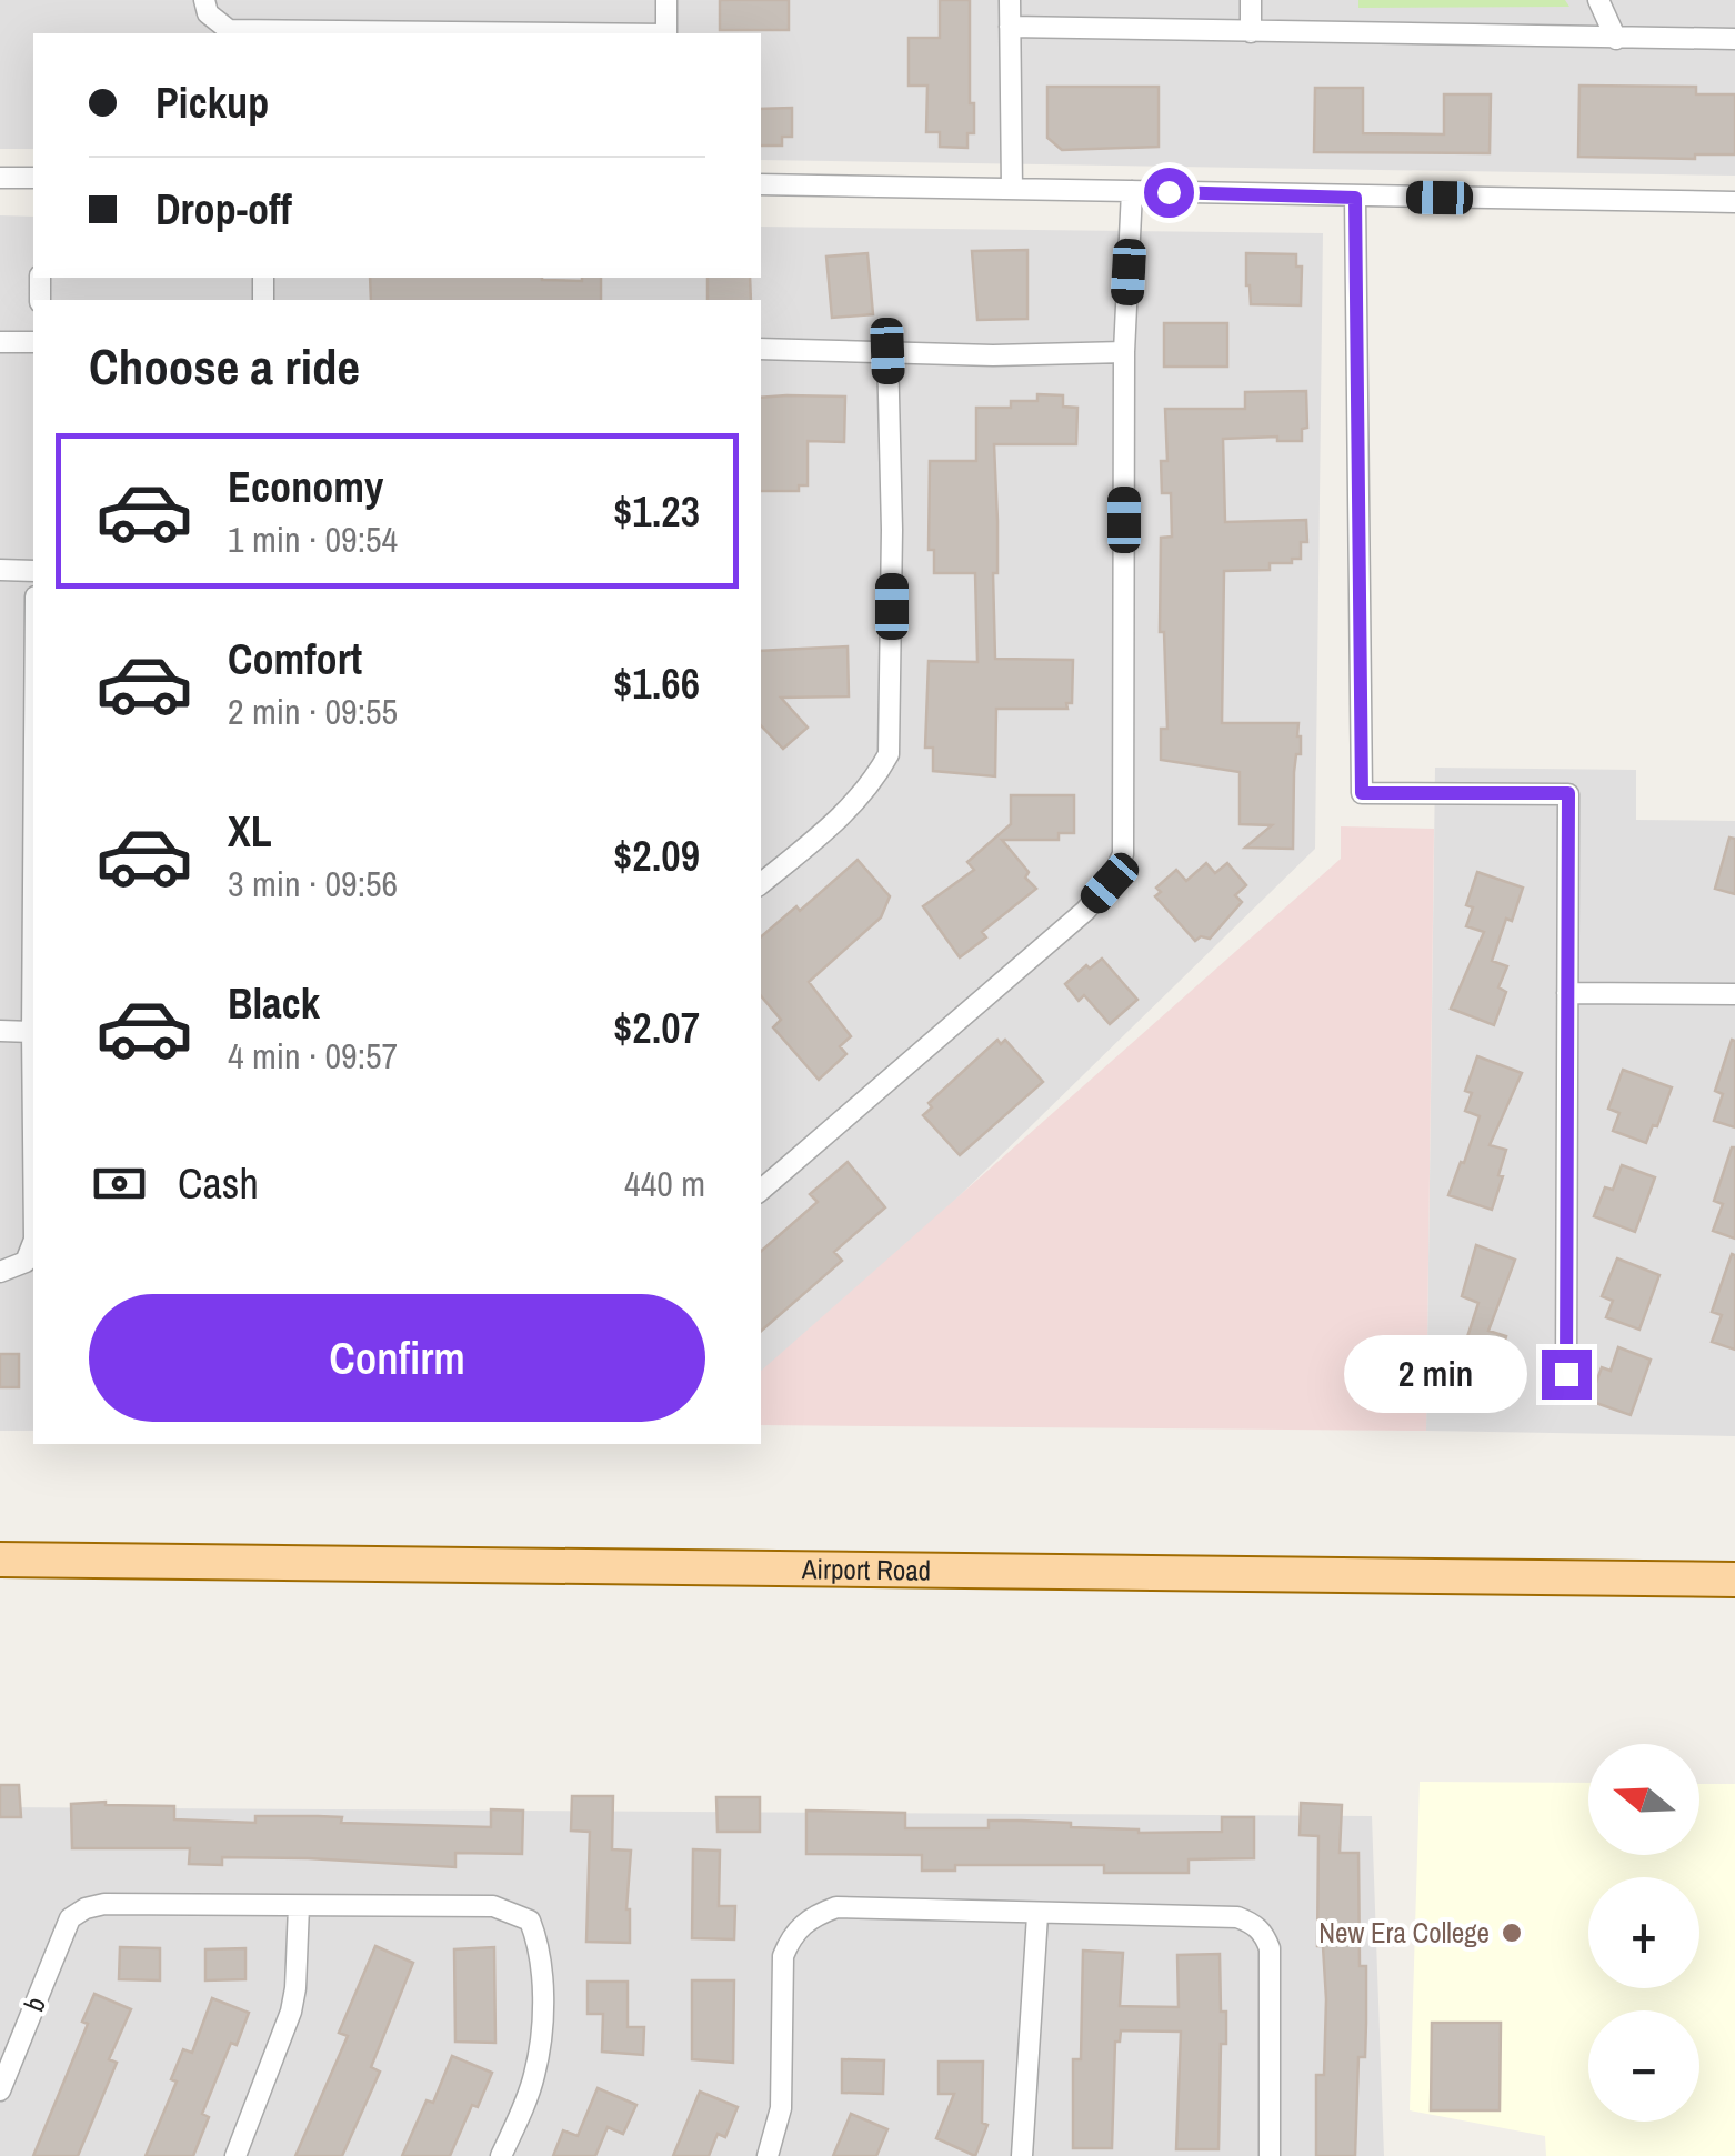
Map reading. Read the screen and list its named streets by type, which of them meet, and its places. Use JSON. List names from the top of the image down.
{
  "streets": {
    "main road": ["Airport Road"],
    "street": ["b"]
  },
  "places": ["New Era College"],
  "north": "left",
  "page": {
    "banner": ["Pickup", "Drop-off"],
    "heading": "Choose a ride",
    "list": [
      {
        "name": "Economy",
        "note": "1 min · 09:54",
        "value": "$1.23"
      },
      {
        "name": "Comfort",
        "note": "2 min · 09:55",
        "value": "$1.66"
      },
      {
        "name": "XL",
        "note": "3 min · 09:56",
        "value": "$2.09"
      },
      {
        "name": "Black",
        "note": "4 min · 09:57",
        "value": "$2.07"
      }
    ],
    "pay": ["Cash", "440 m"],
    "buttons": "Confirm",
    "bubble": "2 min",
    "map_buttons": ["+", "−"]
  }
}
